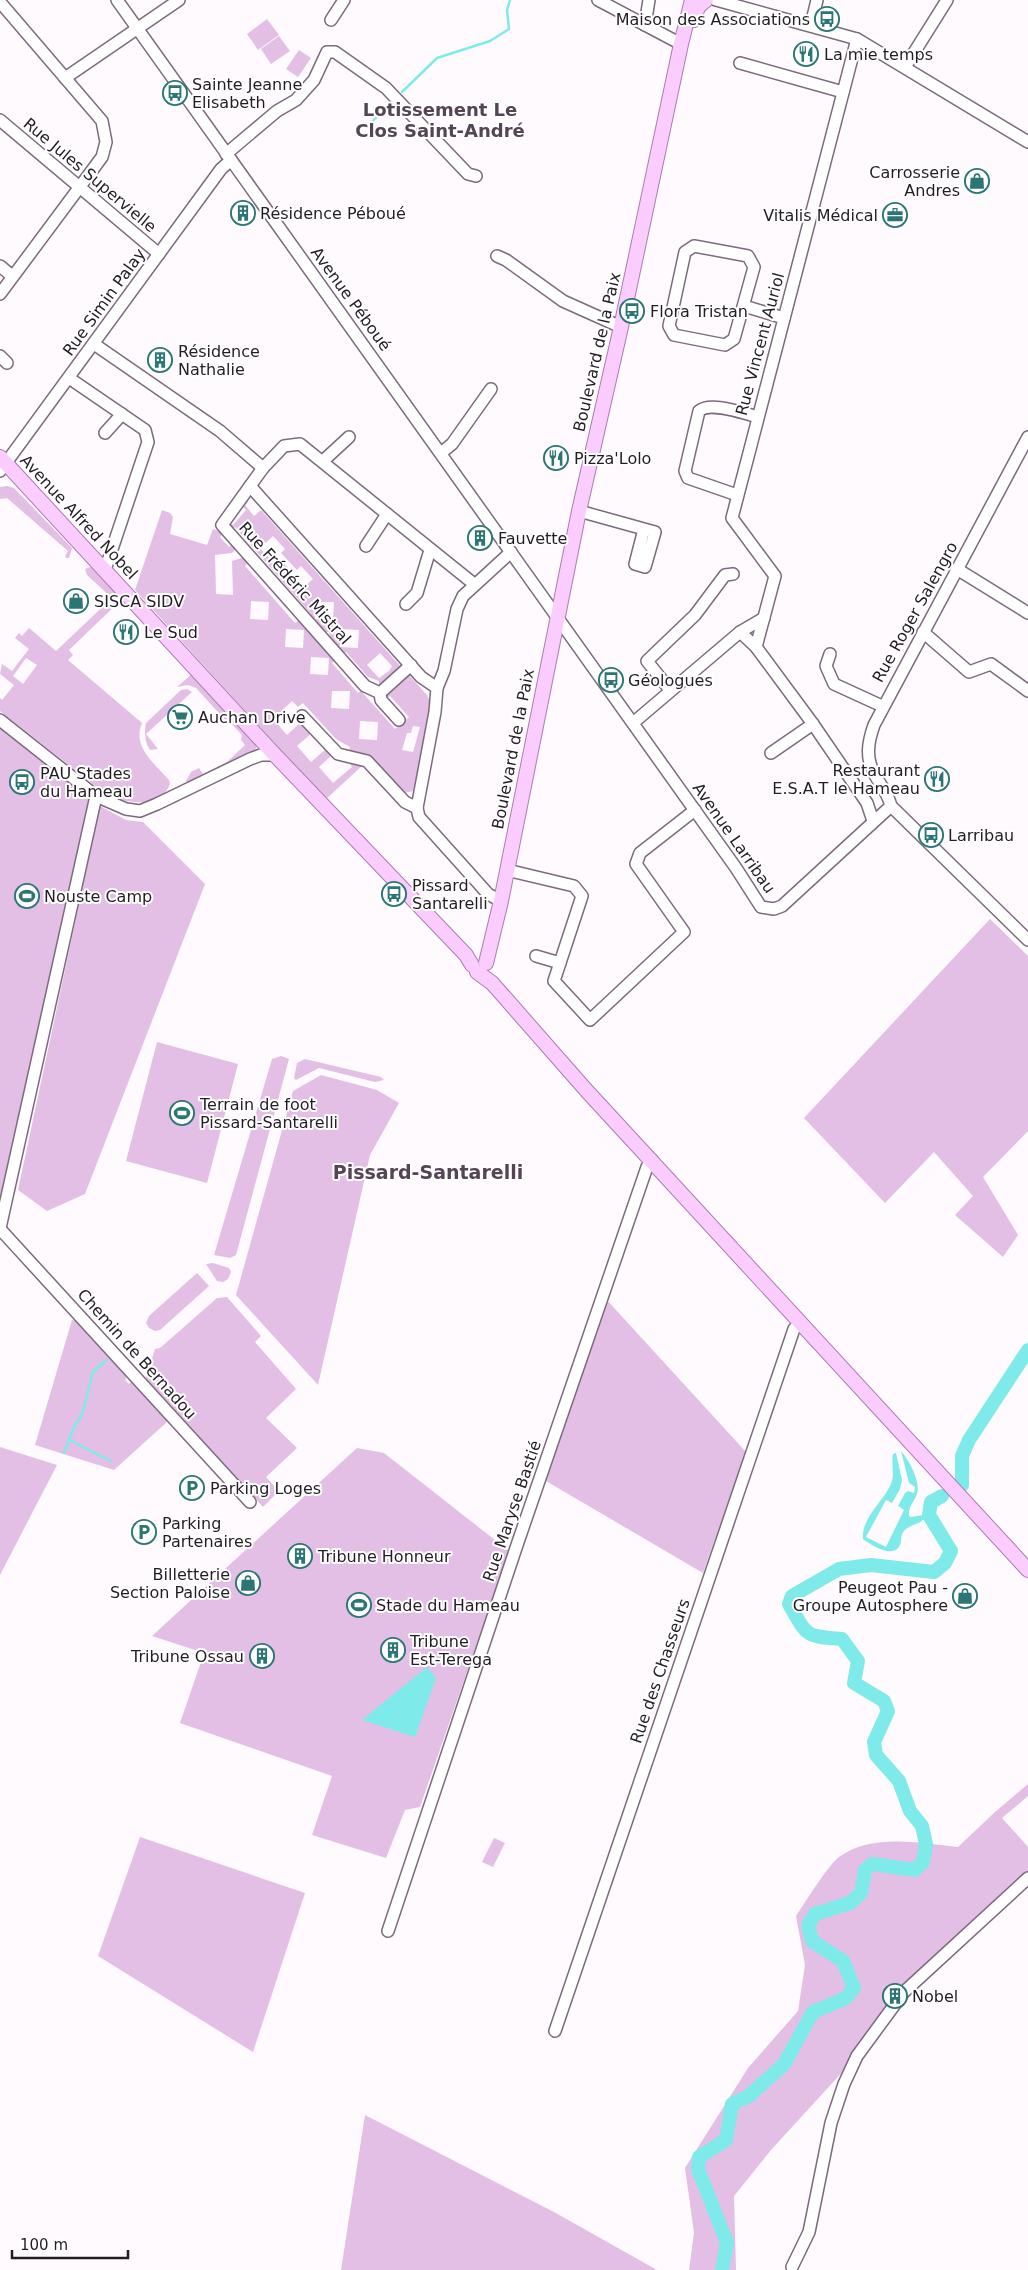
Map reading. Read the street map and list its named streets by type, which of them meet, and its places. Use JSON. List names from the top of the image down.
{
  "streets": {
    "main road": ["Boulevard de la Paix", "Avenue Alfred Nobel"],
    "street": [
      "Rue Jules Supervielle",
      "Avenue Péboué",
      "Rue Simin Palay",
      "Rue Vincent Auriol",
      "Rue Frédéric Mistral",
      "Rue Roger Salengro",
      "Avenue Larribau",
      "Chemin de Bernadou",
      "Rue Maryse Bastié",
      "Rue des Chasseurs"
    ]
  },
  "crossings": [
    ["Rue Jules Supervielle", "Rue Simin Palay"],
    ["Avenue Péboué", "Rue Simin Palay"],
    ["Avenue Péboué", "Boulevard de la Paix"],
    ["Avenue Péboué", "Avenue Larribau"],
    ["Rue Simin Palay", "Avenue Alfred Nobel"],
    ["Boulevard de la Paix", "Avenue Alfred Nobel"],
    ["Boulevard de la Paix", "Avenue Larribau"],
    ["Avenue Alfred Nobel", "Rue Maryse Bastié"],
    ["Avenue Alfred Nobel", "Rue des Chasseurs"],
    ["Rue Roger Salengro", "Avenue Larribau"]
  ],
  "districts": ["Lotissement Le Clos Saint-André", "Pissard-Santarelli"],
  "places": {
    "bus stop": [
      "Maison des Associations",
      "Sainte Jeanne Elisabeth",
      "Flora Tristan",
      "Géologues",
      "PAU Stades du Hameau",
      "Larribau",
      "Pissard Santarelli"
    ],
    "restaurant": [
      "La mie temps",
      "Pizza'Lolo",
      "Le Sud",
      "Restaurant E.S.A.T le Hameau"
    ],
    "shop": [
      "Carrosserie Andres",
      "SISCA SIDV",
      "Billetterie Section Paloise",
      "Peugeot Pau - Groupe Autosphere"
    ],
    "building": [
      "Résidence Péboué",
      "Résidence Nathalie",
      "Fauvette",
      "Tribune Honneur",
      "Tribune Est-Terega",
      "Tribune Ossau",
      "Nobel"
    ],
    "office": ["Vitalis Médical"],
    "supermarket": ["Auchan Drive"],
    "sports": ["Nouste Camp", "Terrain de foot Pissard-Santarelli", "Stade du Hameau"],
    "parking": ["Parking Loges", "Parking Partenaires"]
  },
  "scale_bar": "100 m"
}
